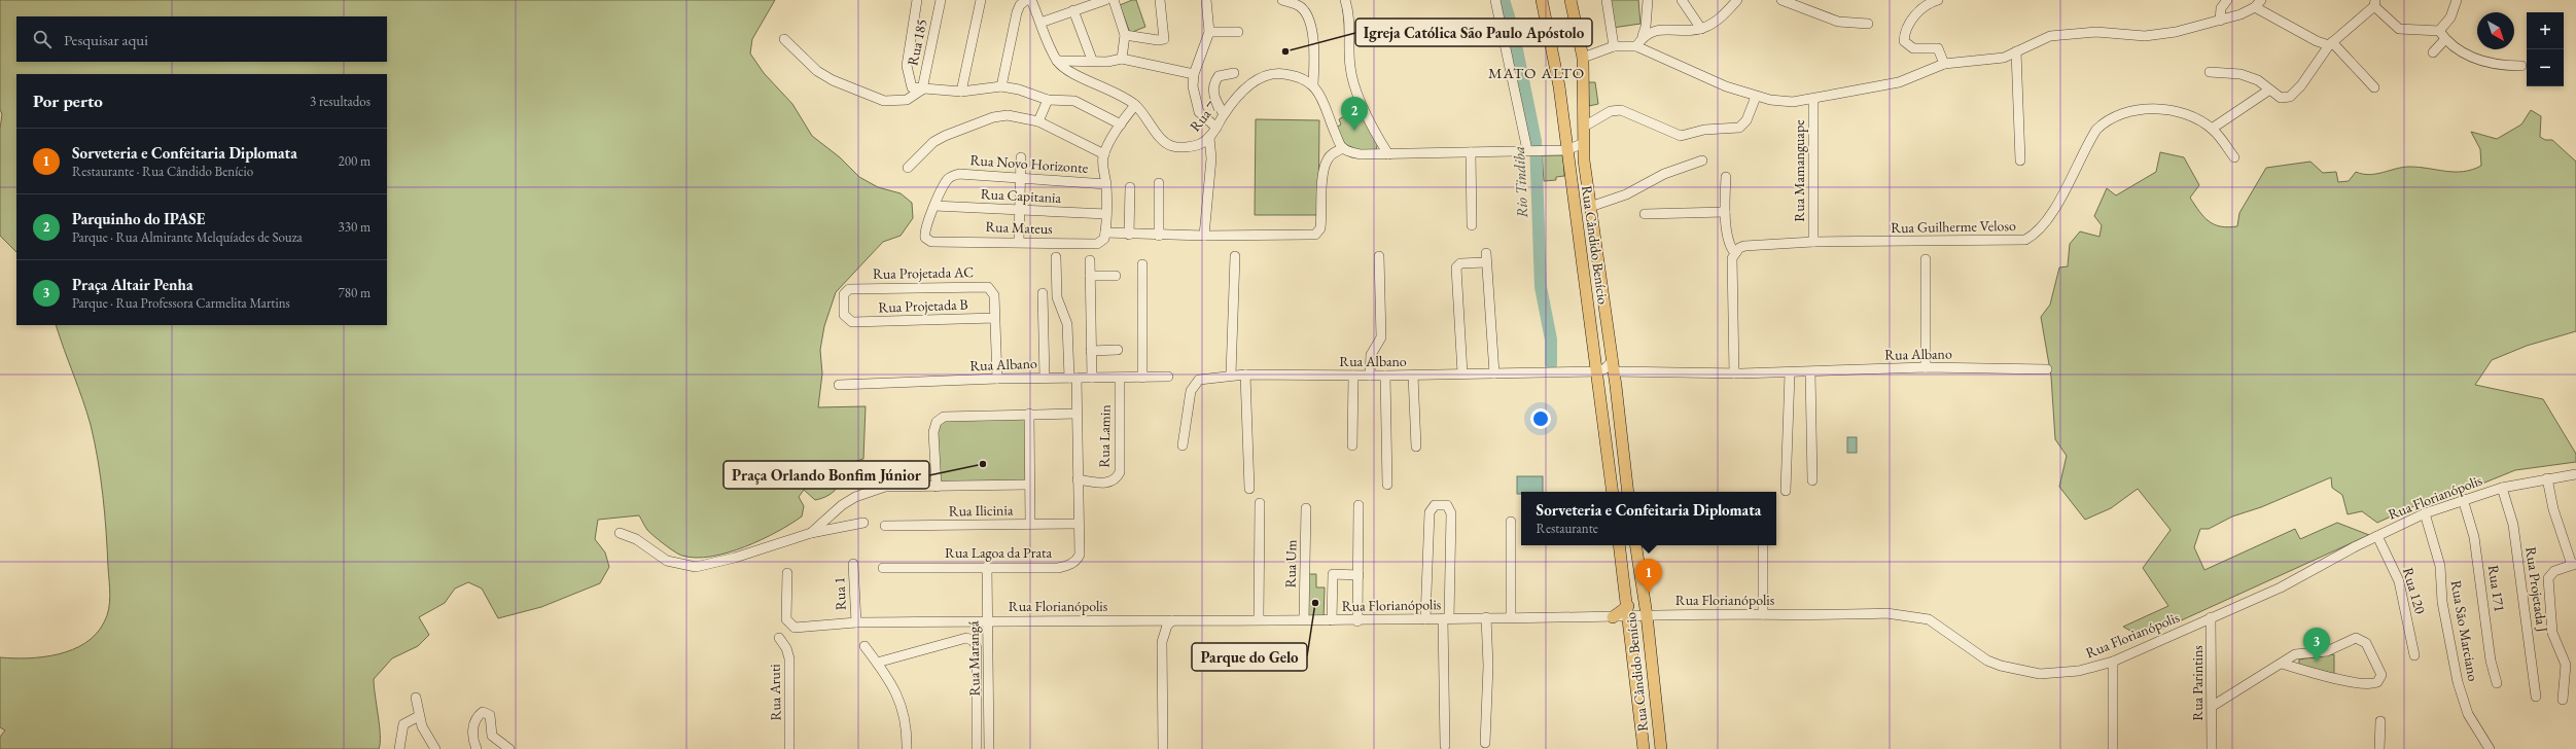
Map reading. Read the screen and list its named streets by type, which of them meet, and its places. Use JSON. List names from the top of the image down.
{
  "streets": {
    "main road": ["Rua Cândido Benício"],
    "street": [
      "Rua 185",
      "Rua 7",
      "Rua Novo Horizonte",
      "Rua Mamanguape",
      "Rua Capitania",
      "Rua Guilherme Veloso",
      "Rua Mateus",
      "Rua Projetada AC",
      "Rua Projetada B",
      "Rua Albano",
      "Rua Lamin",
      "Rua Florianópolis",
      "Rua Ilicinia",
      "Rua Lagoa da Prata",
      "Rua Um",
      "Rua 171",
      "Rua Projetada J",
      "Rua 120",
      "Rua 1",
      "Rua São Marciano",
      "Rua Marangá",
      "Rua Parintins",
      "Rua Aruti"
    ]
  },
  "crossings": [
    ["Rua Novo Horizonte", "Rua Capitania"],
    ["Rua Novo Horizonte", "Rua Mateus"],
    ["Rua Mamanguape", "Rua Guilherme Veloso"],
    ["Rua Cândido Benício", "Rua Albano"],
    ["Rua Cândido Benício", "Rua Florianópolis"],
    ["Rua Projetada AC", "Rua Projetada B"],
    ["Rua Albano", "Rua Lamin"],
    ["Rua Albano", "Rua Lagoa da Prata"],
    ["Rua Lamin", "Rua Lagoa da Prata"],
    ["Rua Florianópolis", "Rua Um"],
    ["Rua Florianópolis", "Rua 171"],
    ["Rua Florianópolis", "Rua Projetada J"],
    ["Rua Florianópolis", "Rua 120"],
    ["Rua Florianópolis", "Rua 1"],
    ["Rua Florianópolis", "Rua São Marciano"],
    ["Rua Florianópolis", "Rua Marangá"],
    ["Rua Florianópolis", "Rua Parintins"],
    ["Rua Ilicinia", "Rua Lagoa da Prata"],
    ["Rua Lagoa da Prata", "Rua Marangá"]
  ],
  "districts": ["MATO ALTO"],
  "water": ["Rio Tindiba"],
  "places": ["Igreja Católica São Paulo Apóstolo", "Praça Orlando Bonfim Júnior", "Parque do Gelo"],
  "north": "bottom right",
  "page": {
    "map_buttons": ["+", "−"],
    "search": "Pesquisar aqui",
    "heading": ["Por perto", "3 resultados"],
    "pins": ["2", "1", "3"],
    "list": [
      {
        "mark": "1",
        "name": "Sorveteria e Confeitaria Diplomata",
        "note": "Restaurante · Rua Cândido Benício",
        "value": "200 m"
      },
      {
        "mark": "2",
        "name": "Parquinho do IPASE",
        "note": "Parque · Rua Almirante Melquíades de Souza",
        "value": "330 m"
      },
      {
        "mark": "3",
        "name": "Praça Altair Penha",
        "note": "Parque · Rua Professora Carmelita Martins",
        "value": "780 m"
      }
    ],
    "popup": ["Sorveteria e Confeitaria Diplomata", "Restaurante"]
  }
}
